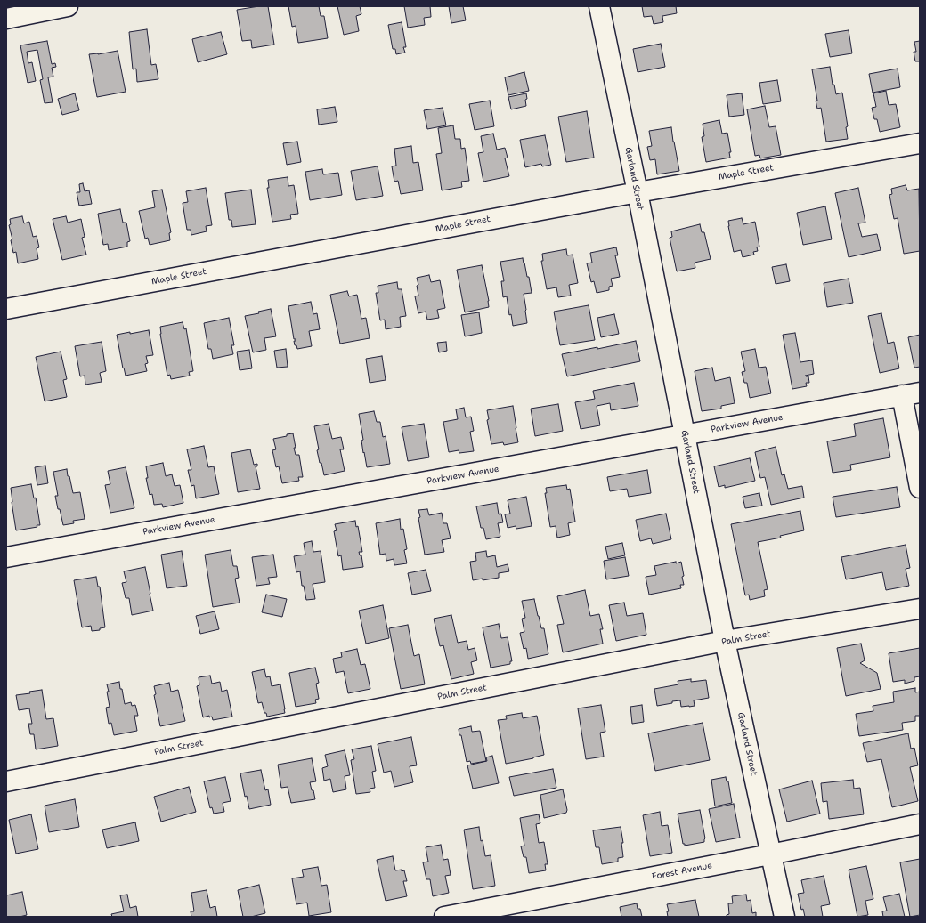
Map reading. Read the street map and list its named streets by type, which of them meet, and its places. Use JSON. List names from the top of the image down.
{
  "streets": {
    "street": [
      "Maple Street",
      "Garland Street",
      "Parkview Avenue",
      "Palm Street",
      "Forest Avenue"
    ]
  },
  "crossings": [
    ["Maple Street", "Garland Street"],
    ["Garland Street", "Parkview Avenue"],
    ["Garland Street", "Palm Street"],
    ["Garland Street", "Forest Avenue"]
  ]
}
